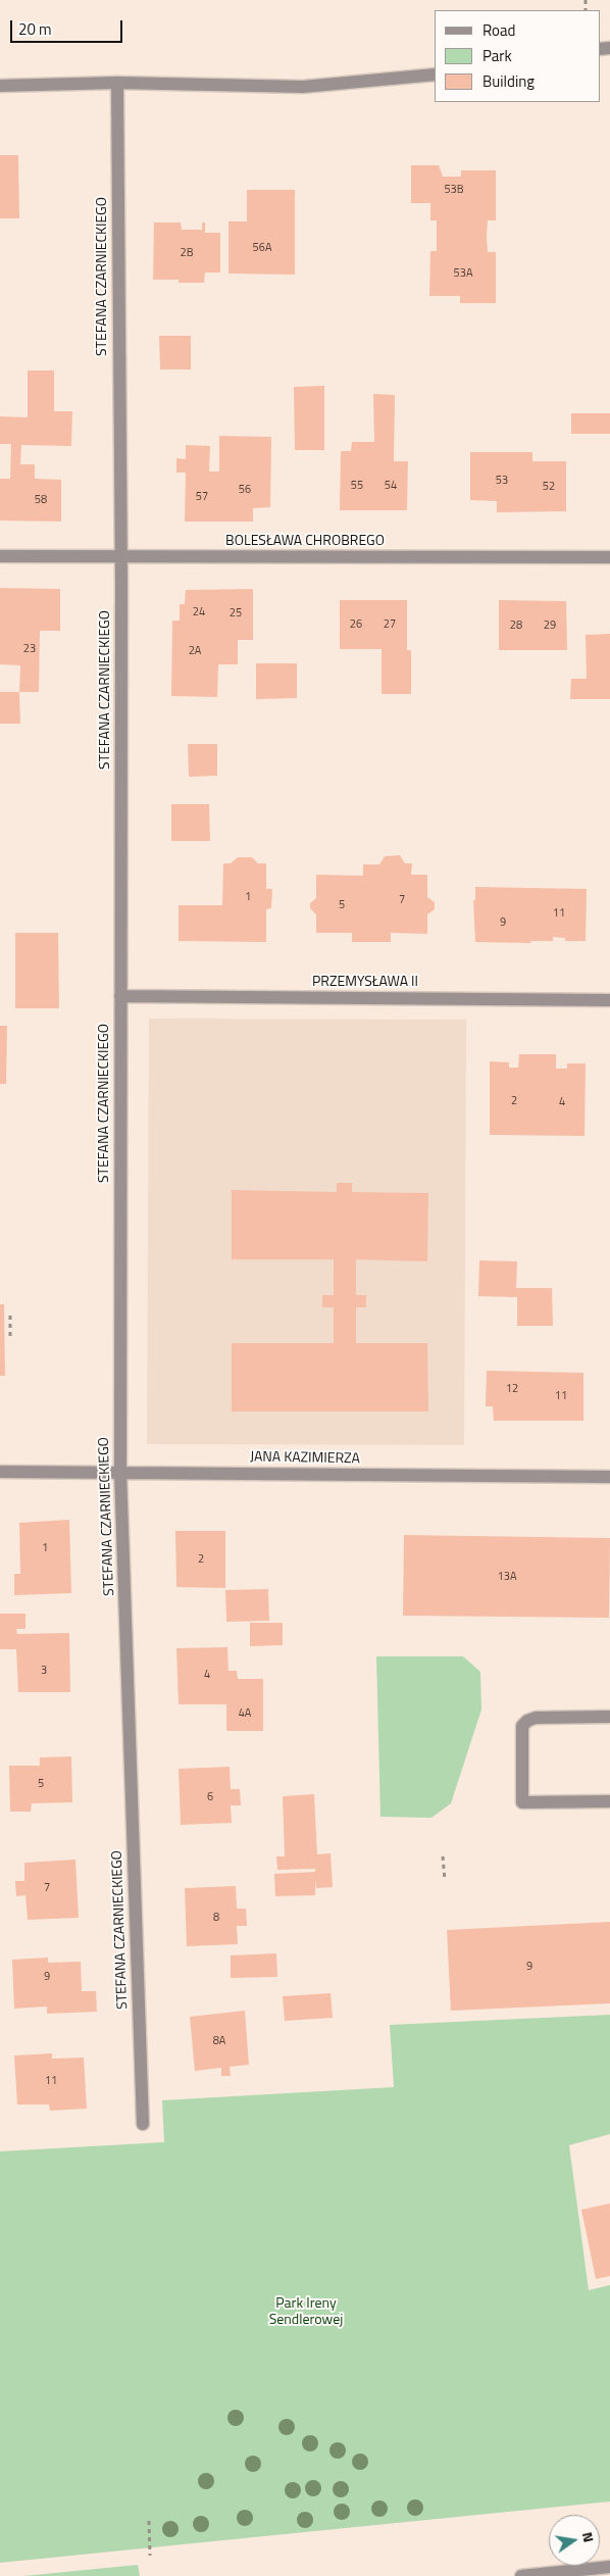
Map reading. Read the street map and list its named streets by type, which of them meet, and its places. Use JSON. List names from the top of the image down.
{
  "streets": {
    "street": [
      "STEFANA CZARNIECKIEGO",
      "BOLESŁAWA CHROBREGO",
      "PRZEMYSŁAWA II",
      "JANA KAZIMIERZA"
    ]
  },
  "crossings": [
    ["STEFANA CZARNIECKIEGO", "BOLESŁAWA CHROBREGO"],
    ["STEFANA CZARNIECKIEGO", "PRZEMYSŁAWA II"],
    ["STEFANA CZARNIECKIEGO", "JANA KAZIMIERZA"]
  ],
  "parks": ["Park Ireny Sendlerowej"],
  "house_numbers": [
    "53B",
    "56A",
    "2B",
    "53A",
    "53",
    "55",
    "54",
    "52",
    "56",
    "57",
    "58",
    "24",
    "25",
    "26",
    "27",
    "28",
    "29",
    "23",
    "2A",
    "1",
    "7",
    "5",
    "11",
    "9",
    "2",
    "4",
    "12",
    "11",
    "1",
    "2",
    "13A",
    "3",
    "4",
    "4A",
    "5",
    "6",
    "7",
    "8",
    "9",
    "9",
    "8A",
    "11"
  ],
  "legend": ["Road", "Park", "Building"],
  "scale_bar": "20 m",
  "north": "right"
}
